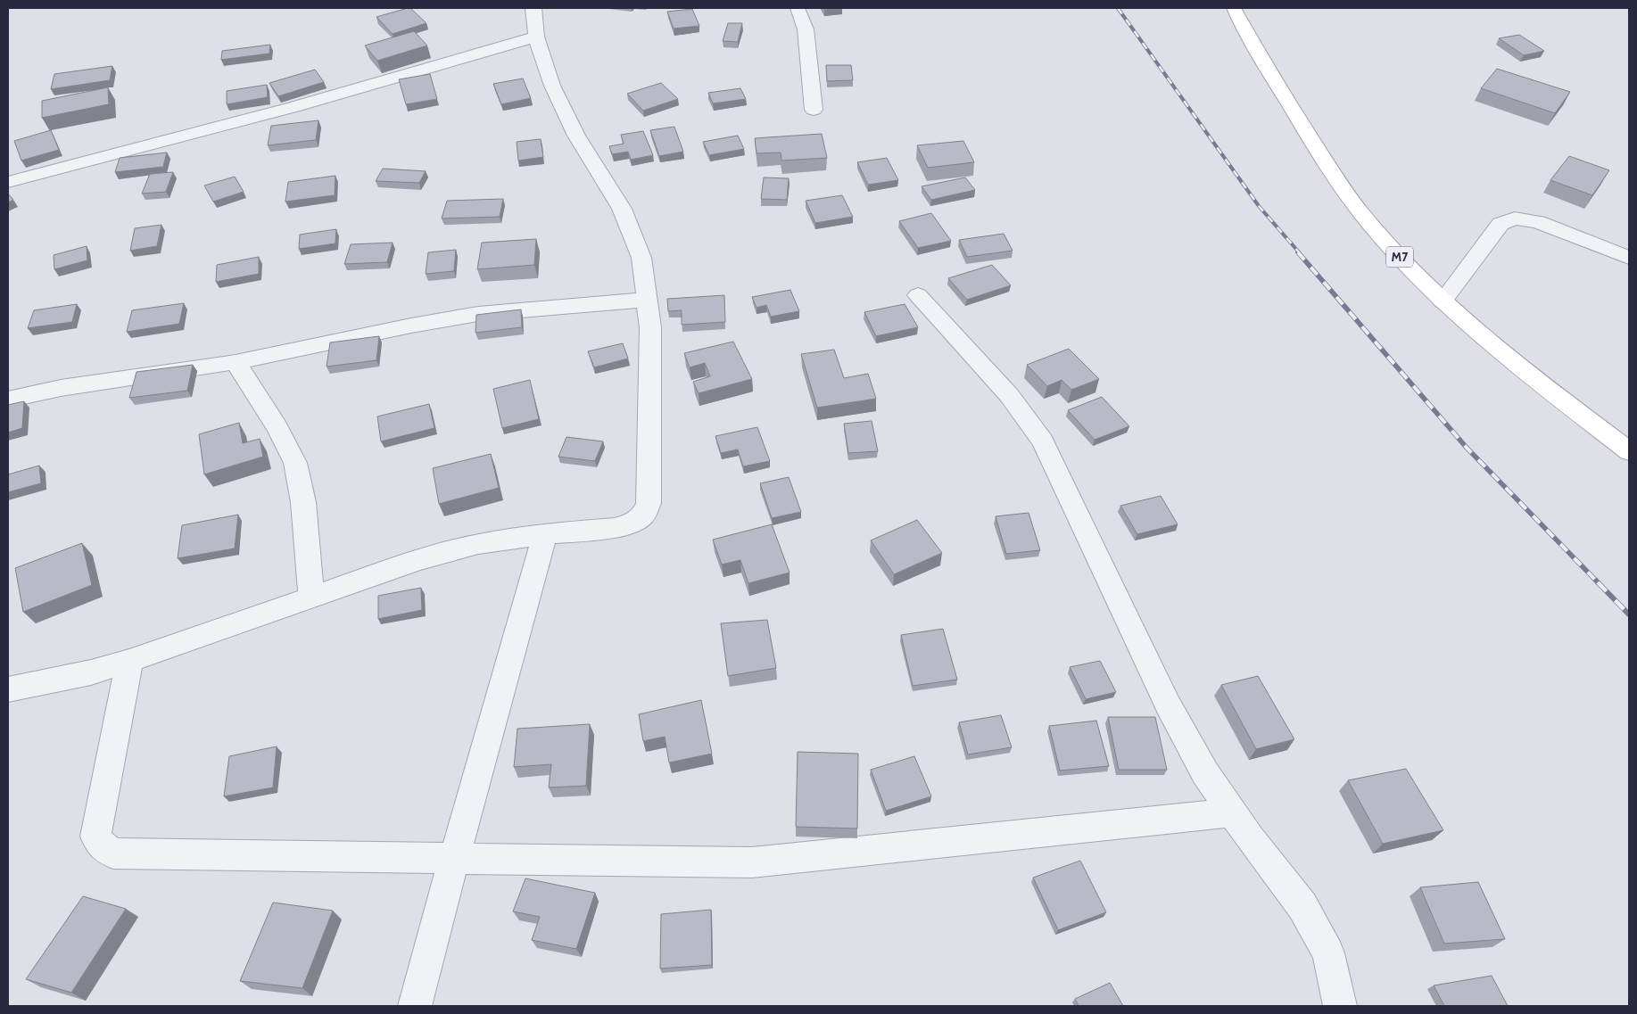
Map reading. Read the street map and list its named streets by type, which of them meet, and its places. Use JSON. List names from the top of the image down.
{
  "streets": {
    "main road": ["M7"]
  }
}
